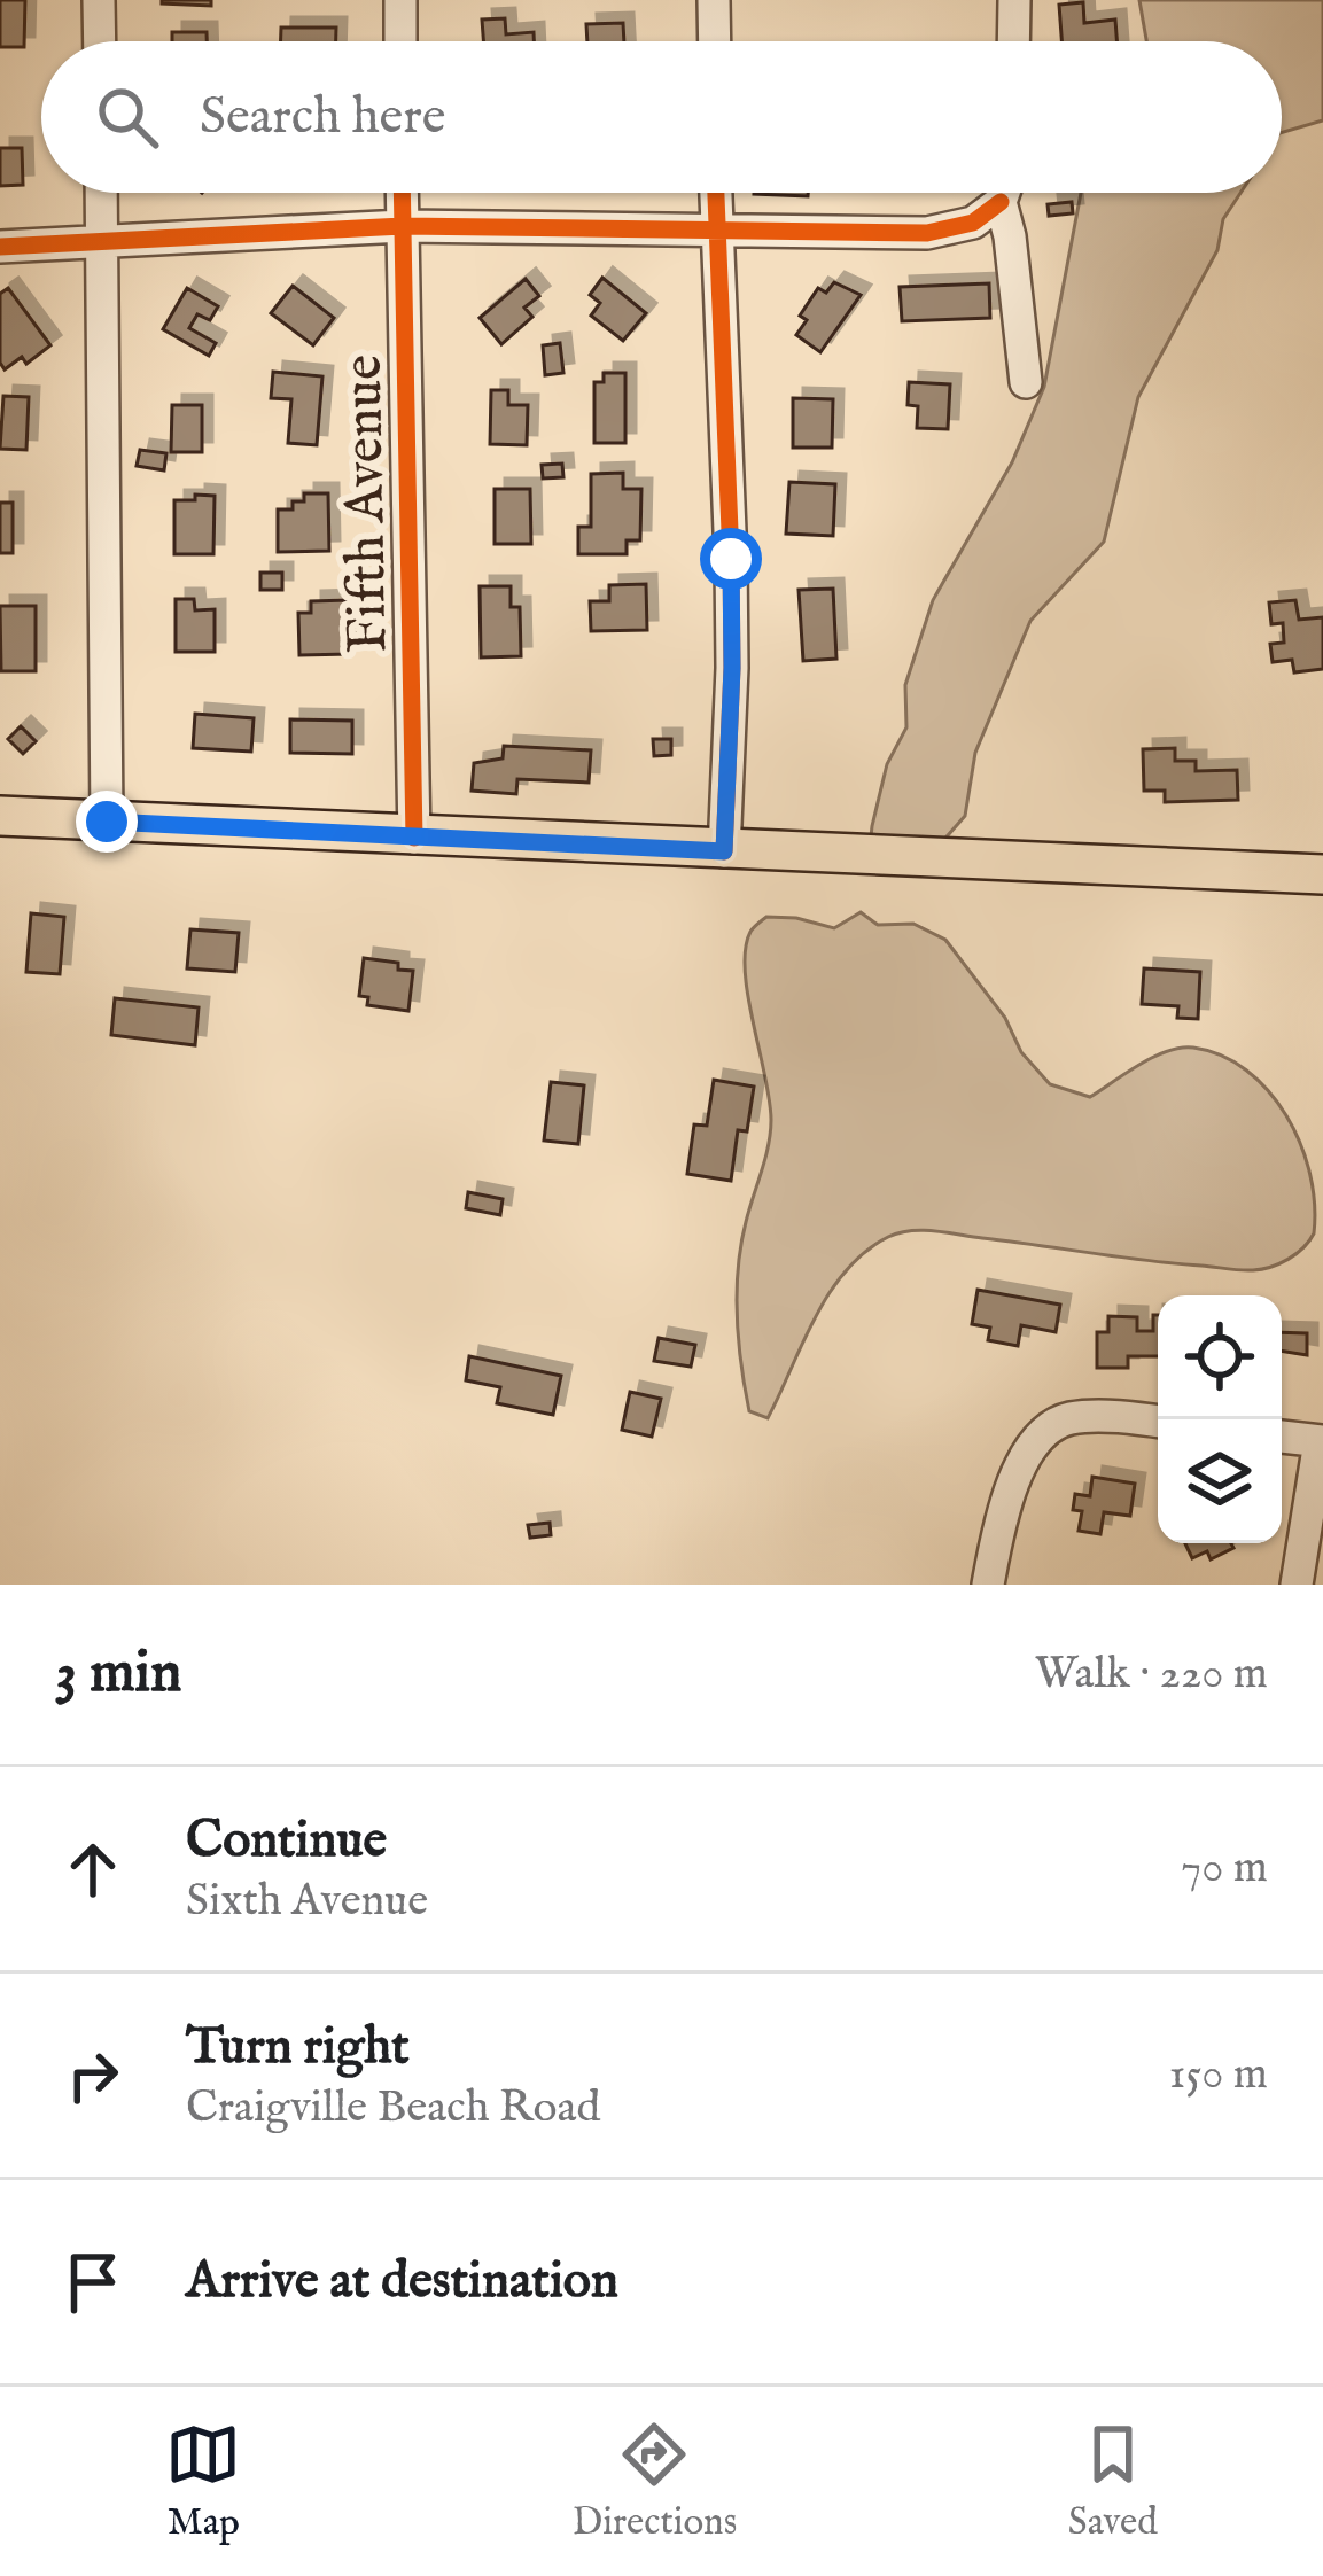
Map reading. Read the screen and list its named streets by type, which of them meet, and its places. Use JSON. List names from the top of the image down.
{
  "streets": {
    "street": ["Fifth Avenue"]
  },
  "page": {
    "search": "Search here",
    "heading": ["3 min", "Walk · 220 m"],
    "list": [
      ["Continue", "Sixth Avenue", "70 m"],
      ["Turn right", "Craigville Beach Road", "150 m"],
      "Arrive at destination"
    ],
    "nav": ["Map", "Directions", "Saved"]
  }
}
